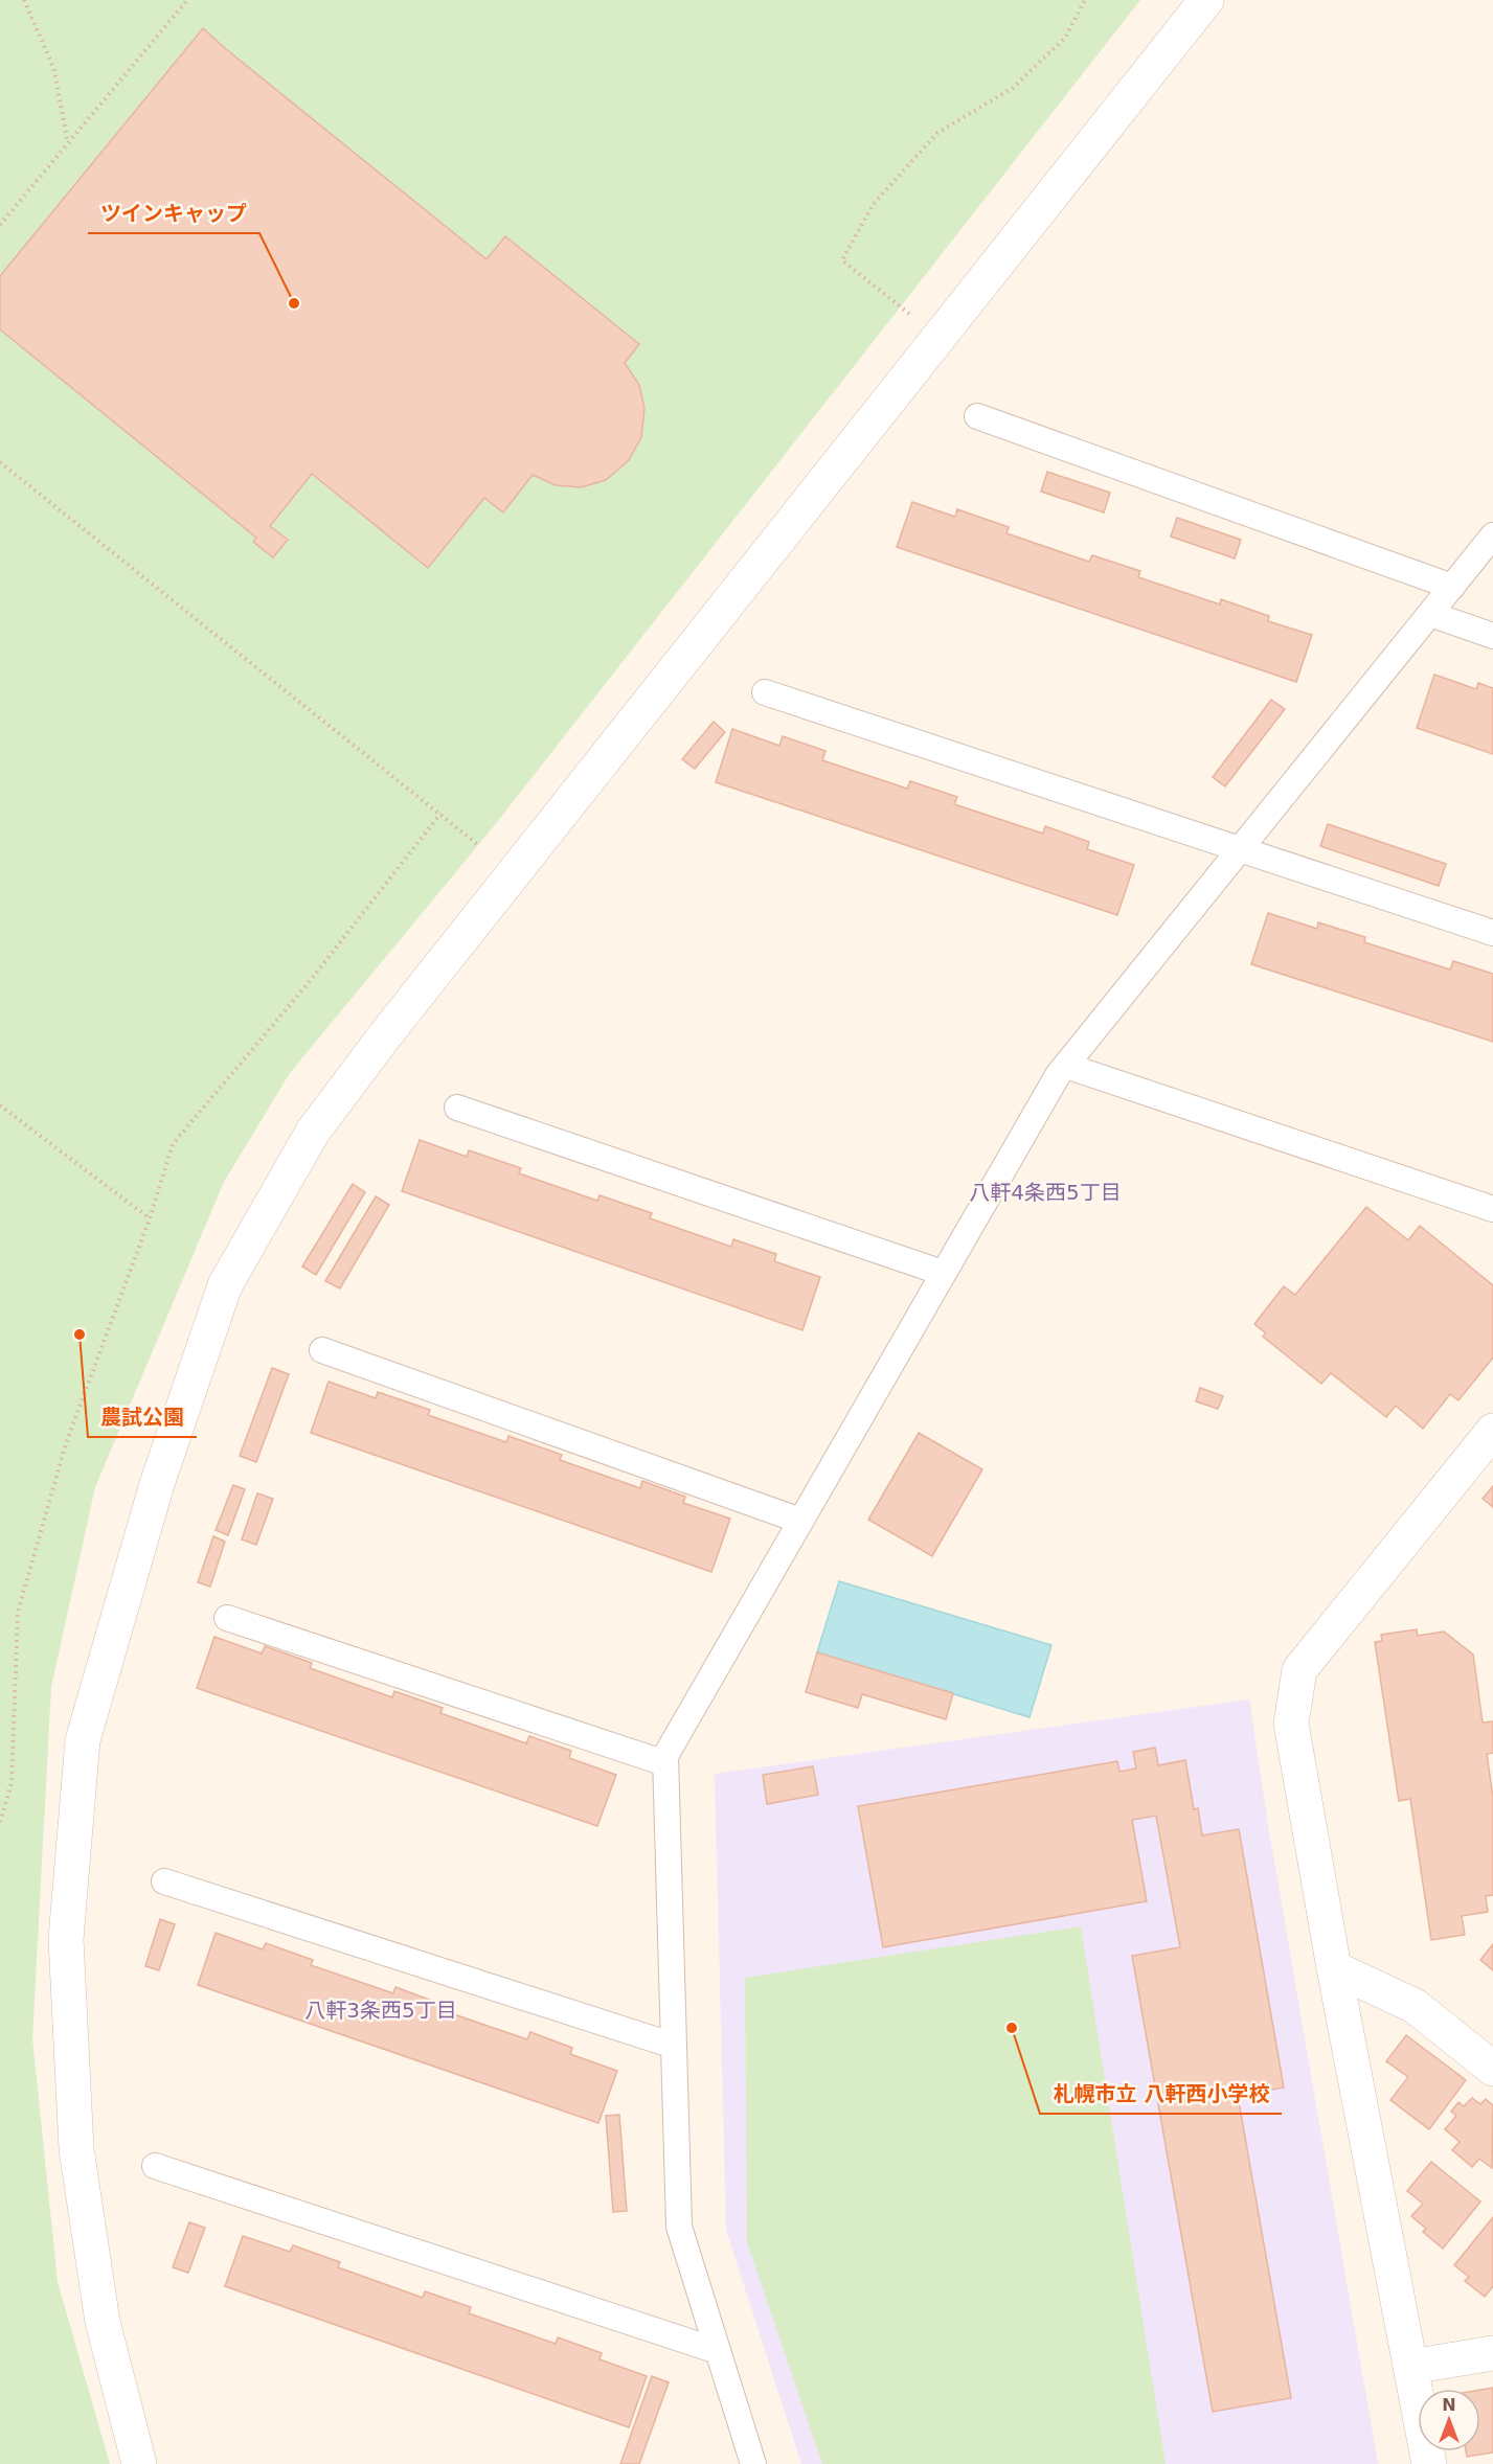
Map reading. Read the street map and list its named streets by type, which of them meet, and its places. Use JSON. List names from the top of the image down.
{
  "districts": ["八軒4条西5丁目", "八軒3条西5丁目"],
  "places": ["ツインキャップ", "農試公園", "札幌市立 八軒西小学校"],
  "north": "top"
}
